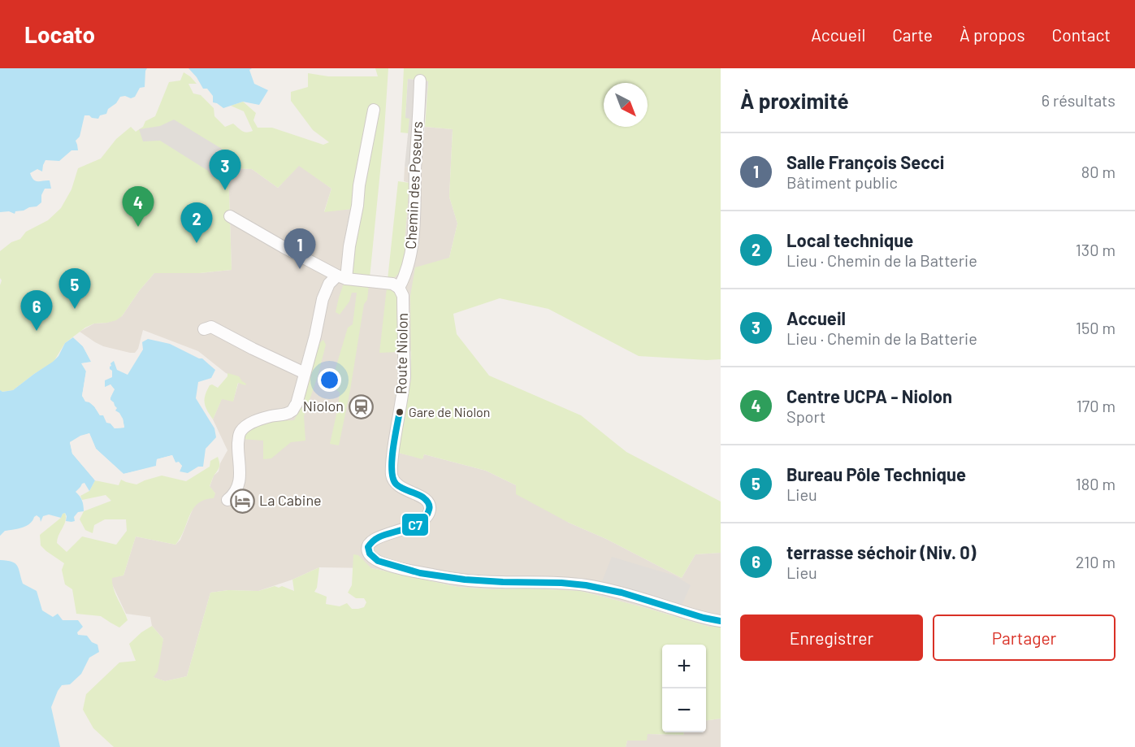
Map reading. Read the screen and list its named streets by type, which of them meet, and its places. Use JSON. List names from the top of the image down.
{
  "streets": {
    "street": ["Chemin des Poseurs", "Route Niolon"]
  },
  "crossings": [
    ["Chemin des Poseurs", "Route Niolon"]
  ],
  "places": {
    "station": ["Niolon"],
    "other": ["Gare de Niolon"],
    "hotel": ["La Cabine"]
  },
  "lines": ["transit line C7"],
  "north": "bottom right",
  "page": {
    "header": "Locato",
    "nav": [
      "Accueil",
      "Carte",
      "À propos",
      "Contact"
    ],
    "heading": ["À proximité", "6 résultats"],
    "list": [
      {
        "mark": "1",
        "name": "Salle François Secci",
        "note": "Bâtiment public",
        "value": "80 m"
      },
      {
        "mark": "2",
        "name": "Local technique",
        "note": "Lieu · Chemin de la Batterie",
        "value": "130 m"
      },
      {
        "mark": "3",
        "name": "Accueil",
        "note": "Lieu · Chemin de la Batterie",
        "value": "150 m"
      },
      {
        "mark": "4",
        "name": "Centre UCPA - Niolon",
        "note": "Sport",
        "value": "170 m"
      },
      {
        "mark": "5",
        "name": "Bureau Pôle Technique",
        "note": "Lieu",
        "value": "180 m"
      },
      {
        "mark": "6",
        "name": "terrasse séchoir (Niv. 0)",
        "note": "Lieu",
        "value": "210 m"
      }
    ],
    "pins": [
      "3",
      "4",
      "2",
      "1",
      "5",
      "6"
    ],
    "buttons": ["Enregistrer", "Partager"],
    "map_buttons": ["+", "−"]
  }
}
